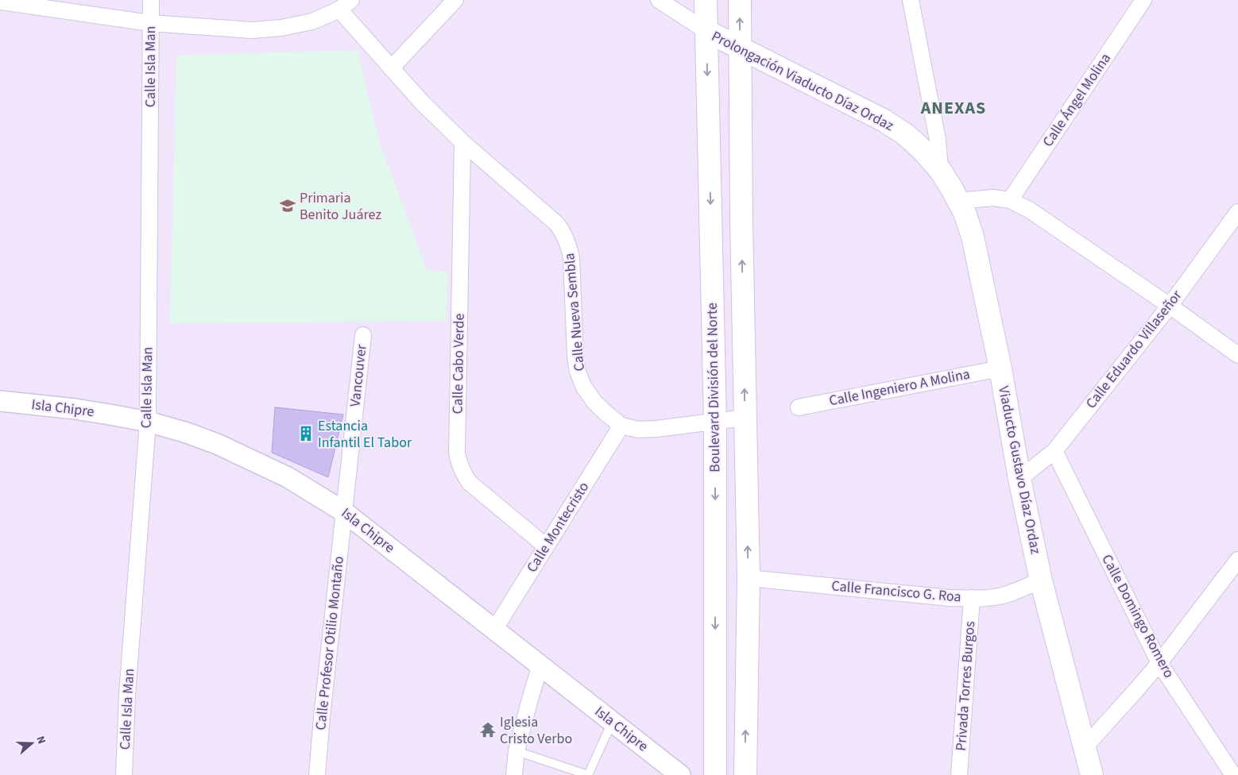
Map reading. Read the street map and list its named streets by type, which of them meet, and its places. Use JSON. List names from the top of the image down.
{
  "streets": {
    "main road": ["Prolongación Viaducto Díaz Ordaz", "Boulevard División del Norte", "Viaducto Gustavo Díaz Ordaz"],
    "street": [
      "Calle Isla Man",
      "Calle Ángel Molina",
      "Calle Nueva Sembla",
      "Calle Eduardo Villaseñor",
      "Calle Cabo Verde",
      "Vancouver",
      "Calle Ingeniero A Molina",
      "Isla Chipre",
      "Calle Montecristo",
      "Calle Francisco G. Roa",
      "Calle Domingo Romero",
      "Calle Profesor Otilio Montaño",
      "Privada Torres Burgos"
    ]
  },
  "crossings": [
    ["Calle Isla Man", "Isla Chipre"],
    ["Prolongación Viaducto Díaz Ordaz", "Boulevard División del Norte"],
    ["Prolongación Viaducto Díaz Ordaz", "Viaducto Gustavo Díaz Ordaz"],
    ["Calle Nueva Sembla", "Calle Cabo Verde"],
    ["Calle Nueva Sembla", "Boulevard División del Norte"],
    ["Calle Nueva Sembla", "Calle Montecristo"],
    ["Calle Eduardo Villaseñor", "Viaducto Gustavo Díaz Ordaz"],
    ["Calle Eduardo Villaseñor", "Calle Domingo Romero"],
    ["Calle Cabo Verde", "Calle Montecristo"],
    ["Vancouver", "Isla Chipre"],
    ["Vancouver", "Calle Profesor Otilio Montaño"],
    ["Calle Ingeniero A Molina", "Viaducto Gustavo Díaz Ordaz"],
    ["Isla Chipre", "Calle Montecristo"],
    ["Isla Chipre", "Calle Profesor Otilio Montaño"],
    ["Viaducto Gustavo Díaz Ordaz", "Calle Francisco G. Roa"],
    ["Calle Francisco G. Roa", "Privada Torres Burgos"]
  ],
  "districts": ["ANEXAS"],
  "places": {
    "school or university": ["Primaria Benito Juárez"],
    "building": ["Estancia Infantil El Tabor"],
    "temple": ["Iglesia Cristo Verbo"]
  },
  "north": "right"
}
